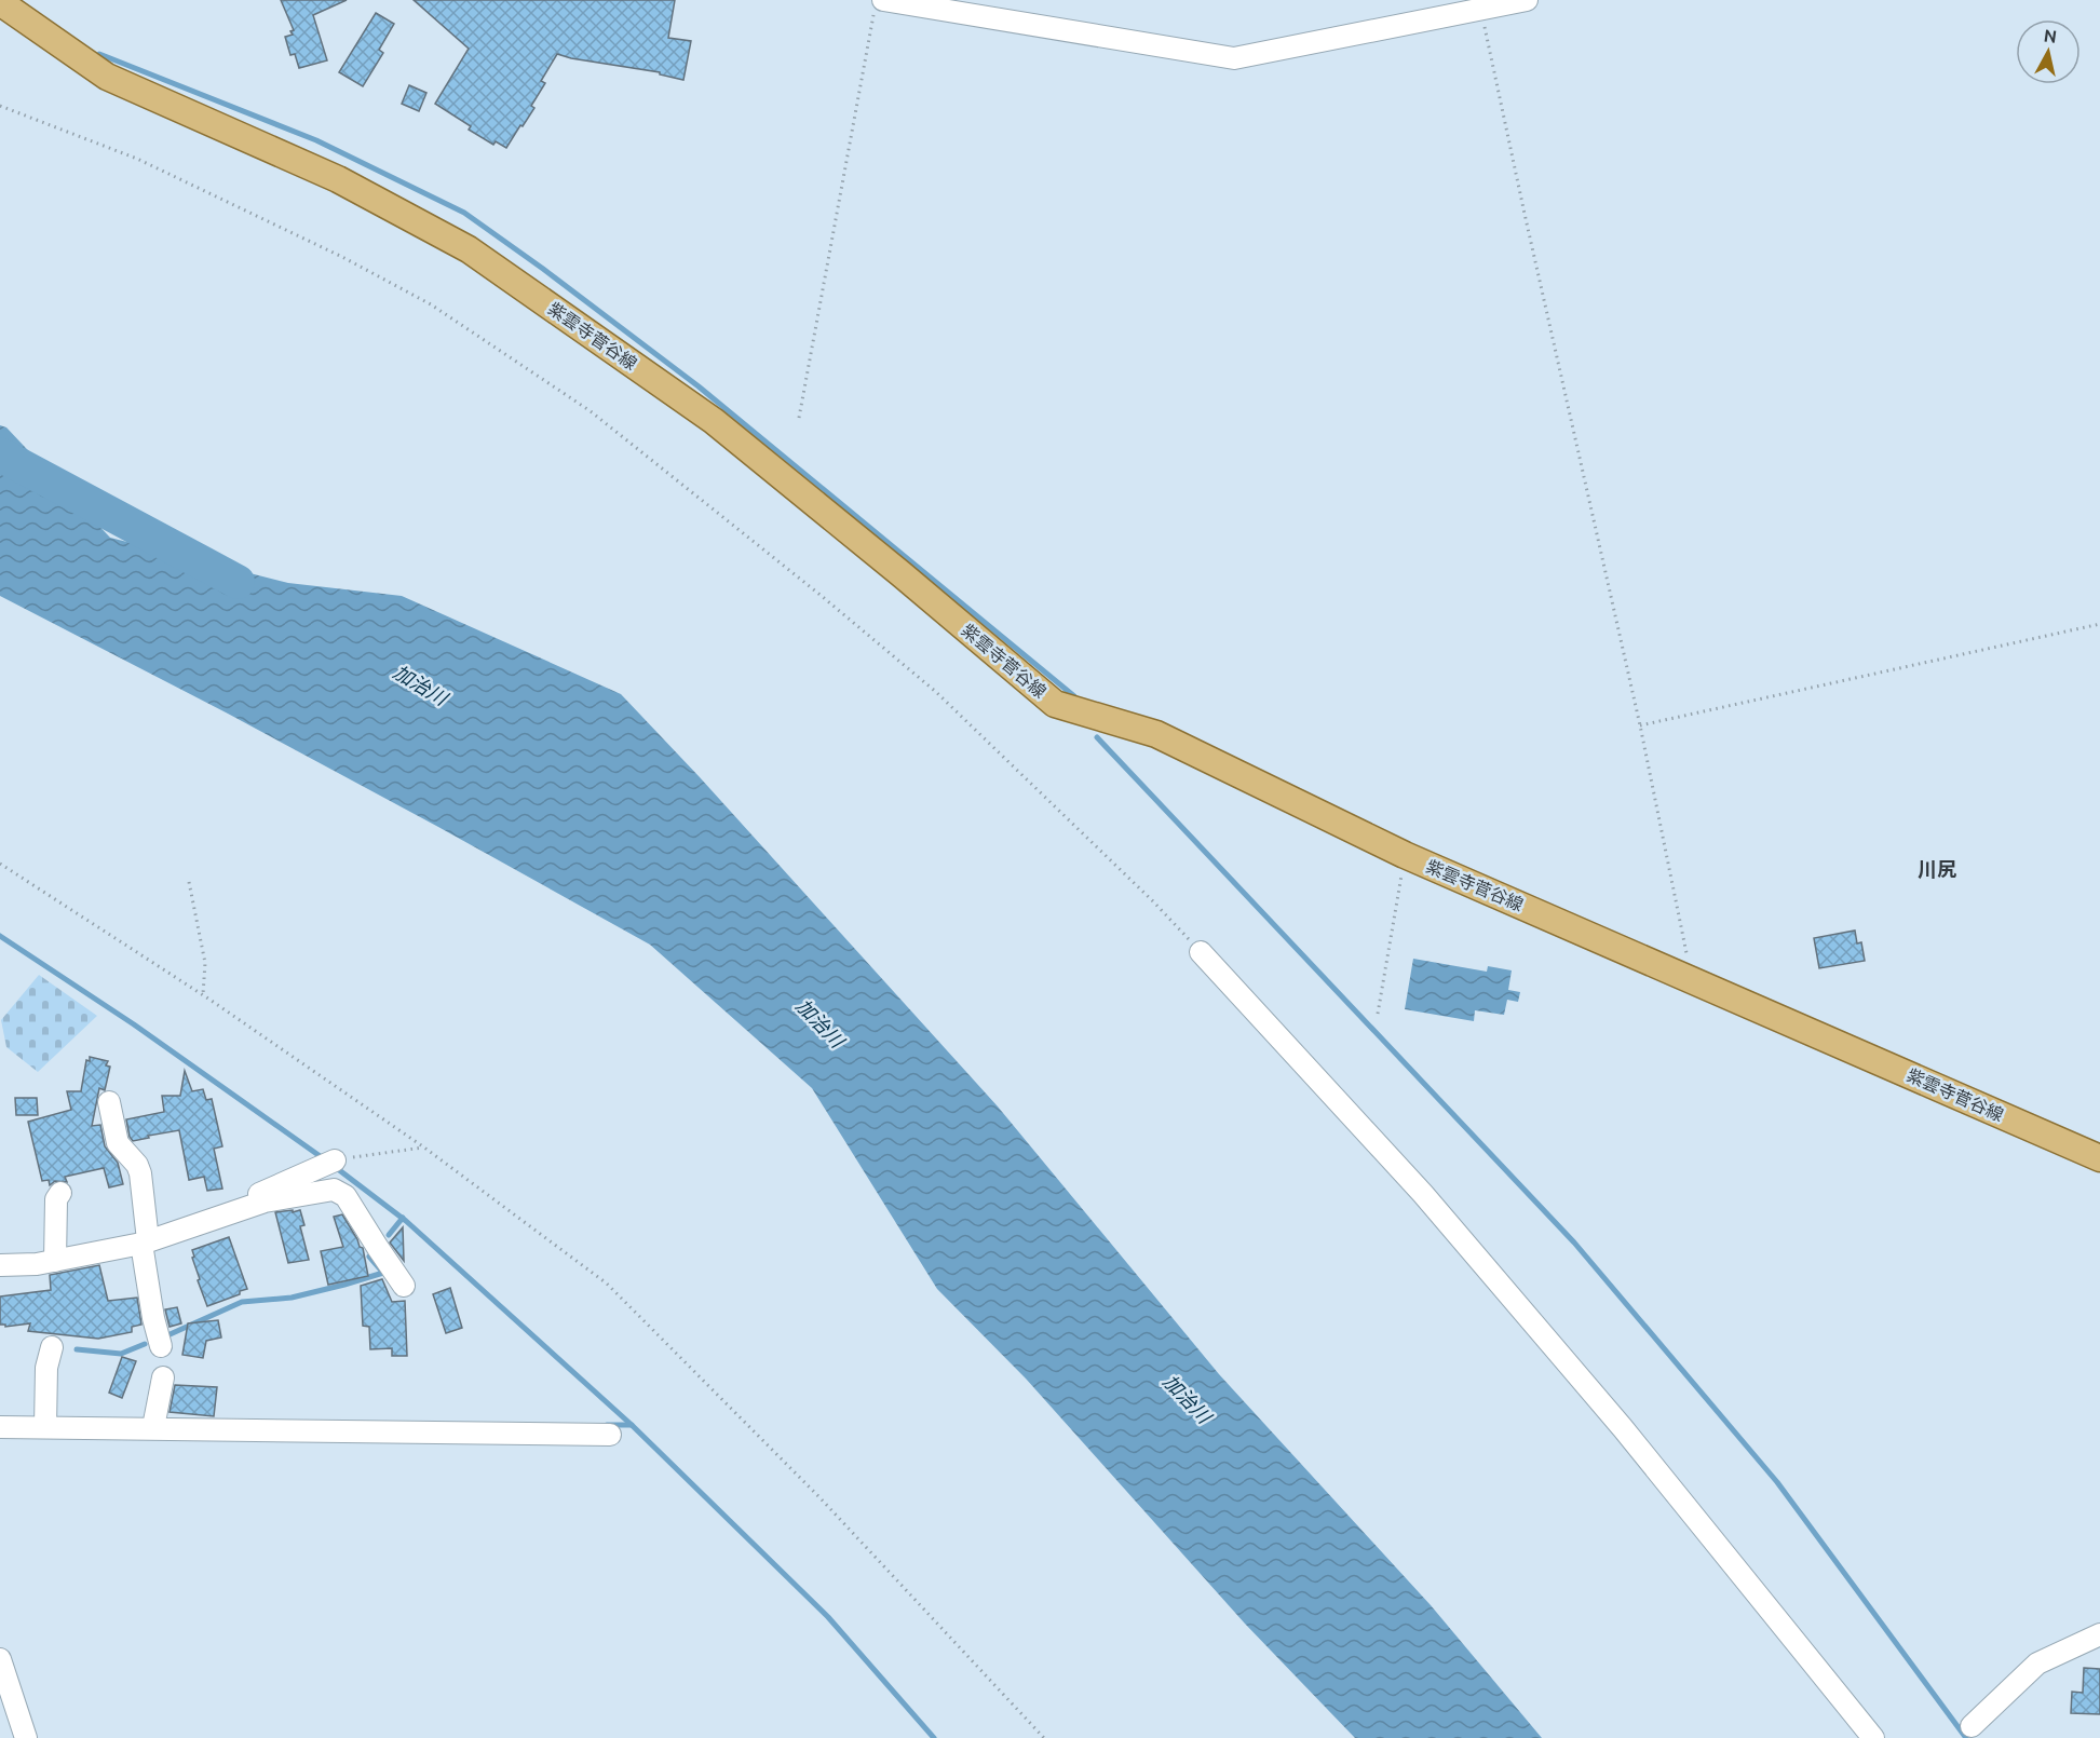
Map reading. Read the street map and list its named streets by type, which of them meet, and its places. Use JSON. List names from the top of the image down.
{
  "streets": {
    "main road": ["紫雲寺菅谷線"]
  },
  "districts": ["川尻"],
  "water": ["加治川"],
  "north": "top"
}
